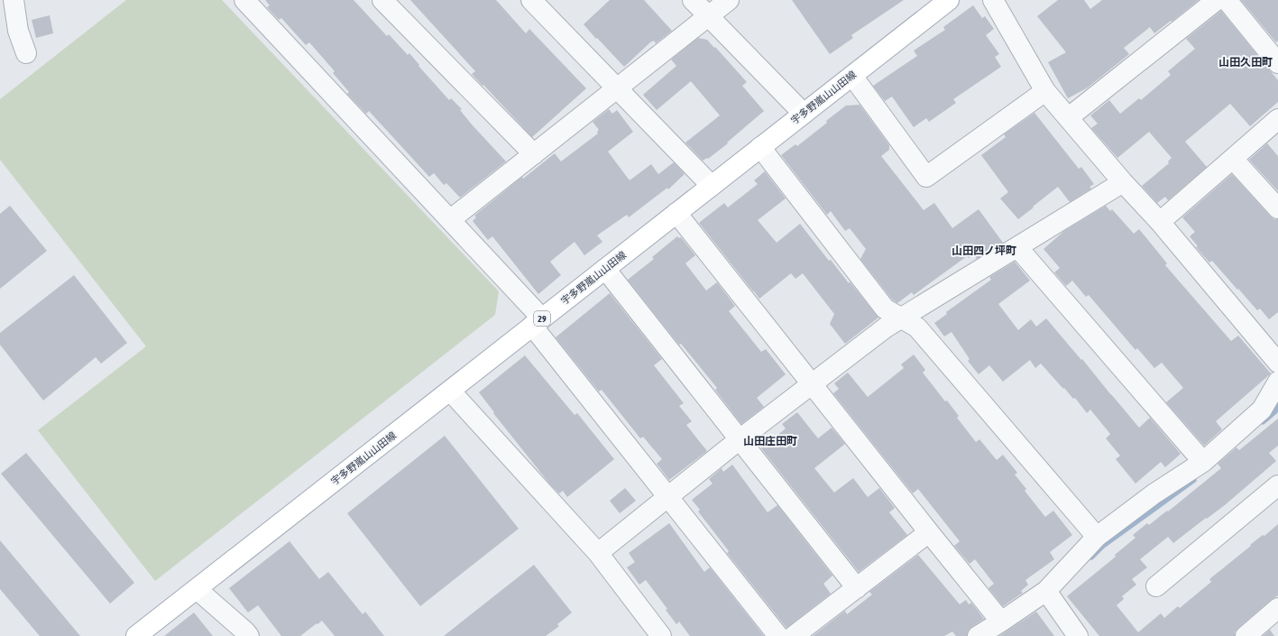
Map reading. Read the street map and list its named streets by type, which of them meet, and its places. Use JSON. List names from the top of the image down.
{
  "streets": {
    "main road": ["宇多野嵐山山田線", "29"]
  },
  "districts": ["山田久田町", "山田四ノ坪町", "山田庄田町"]
}
